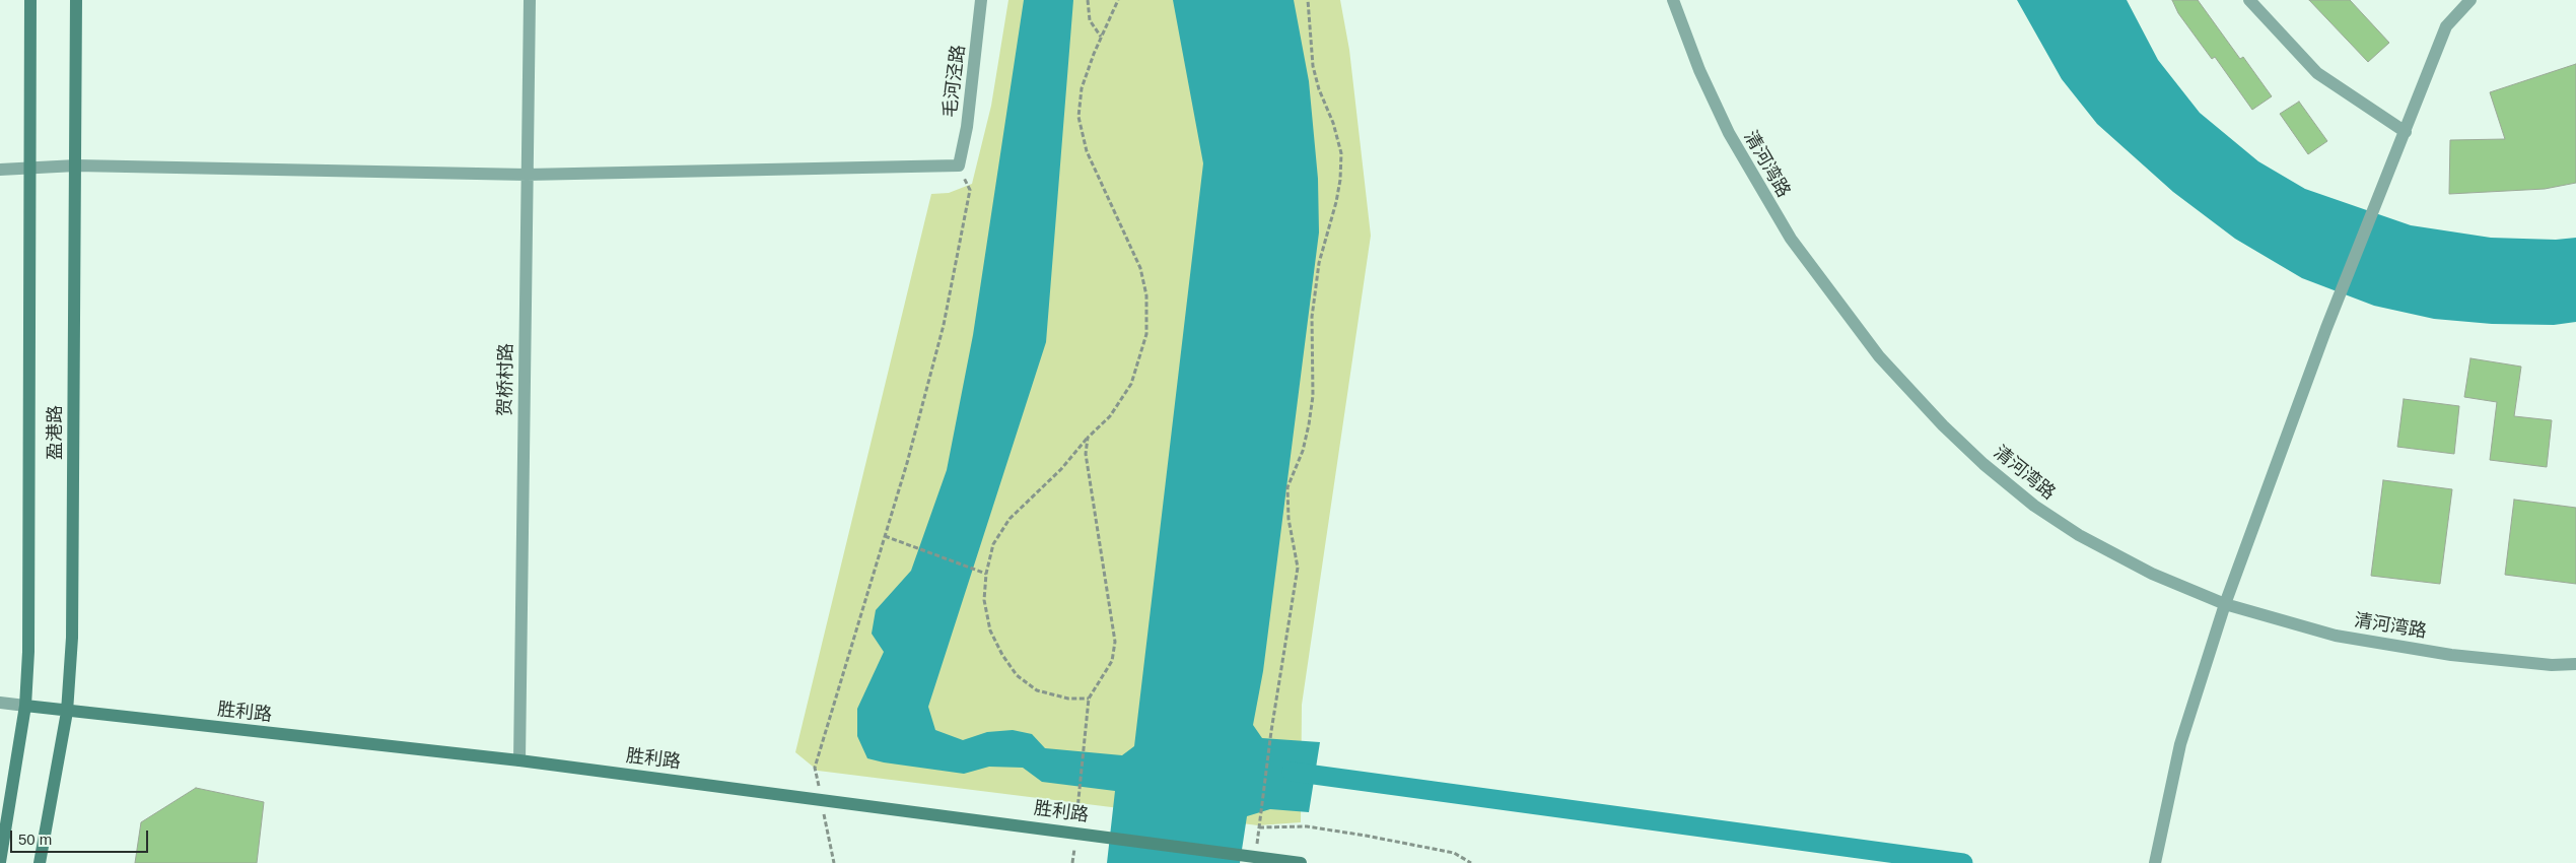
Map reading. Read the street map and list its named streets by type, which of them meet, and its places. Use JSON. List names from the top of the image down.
{
  "streets": {
    "main road": ["盈港路", "胜利路"],
    "street": ["毛河泾路", "清河湾路", "贺桥村路"]
  },
  "crossings": [
    ["贺桥村路", "胜利路"],
    ["盈港路", "胜利路"]
  ],
  "scale_bar": "50 m"
}
